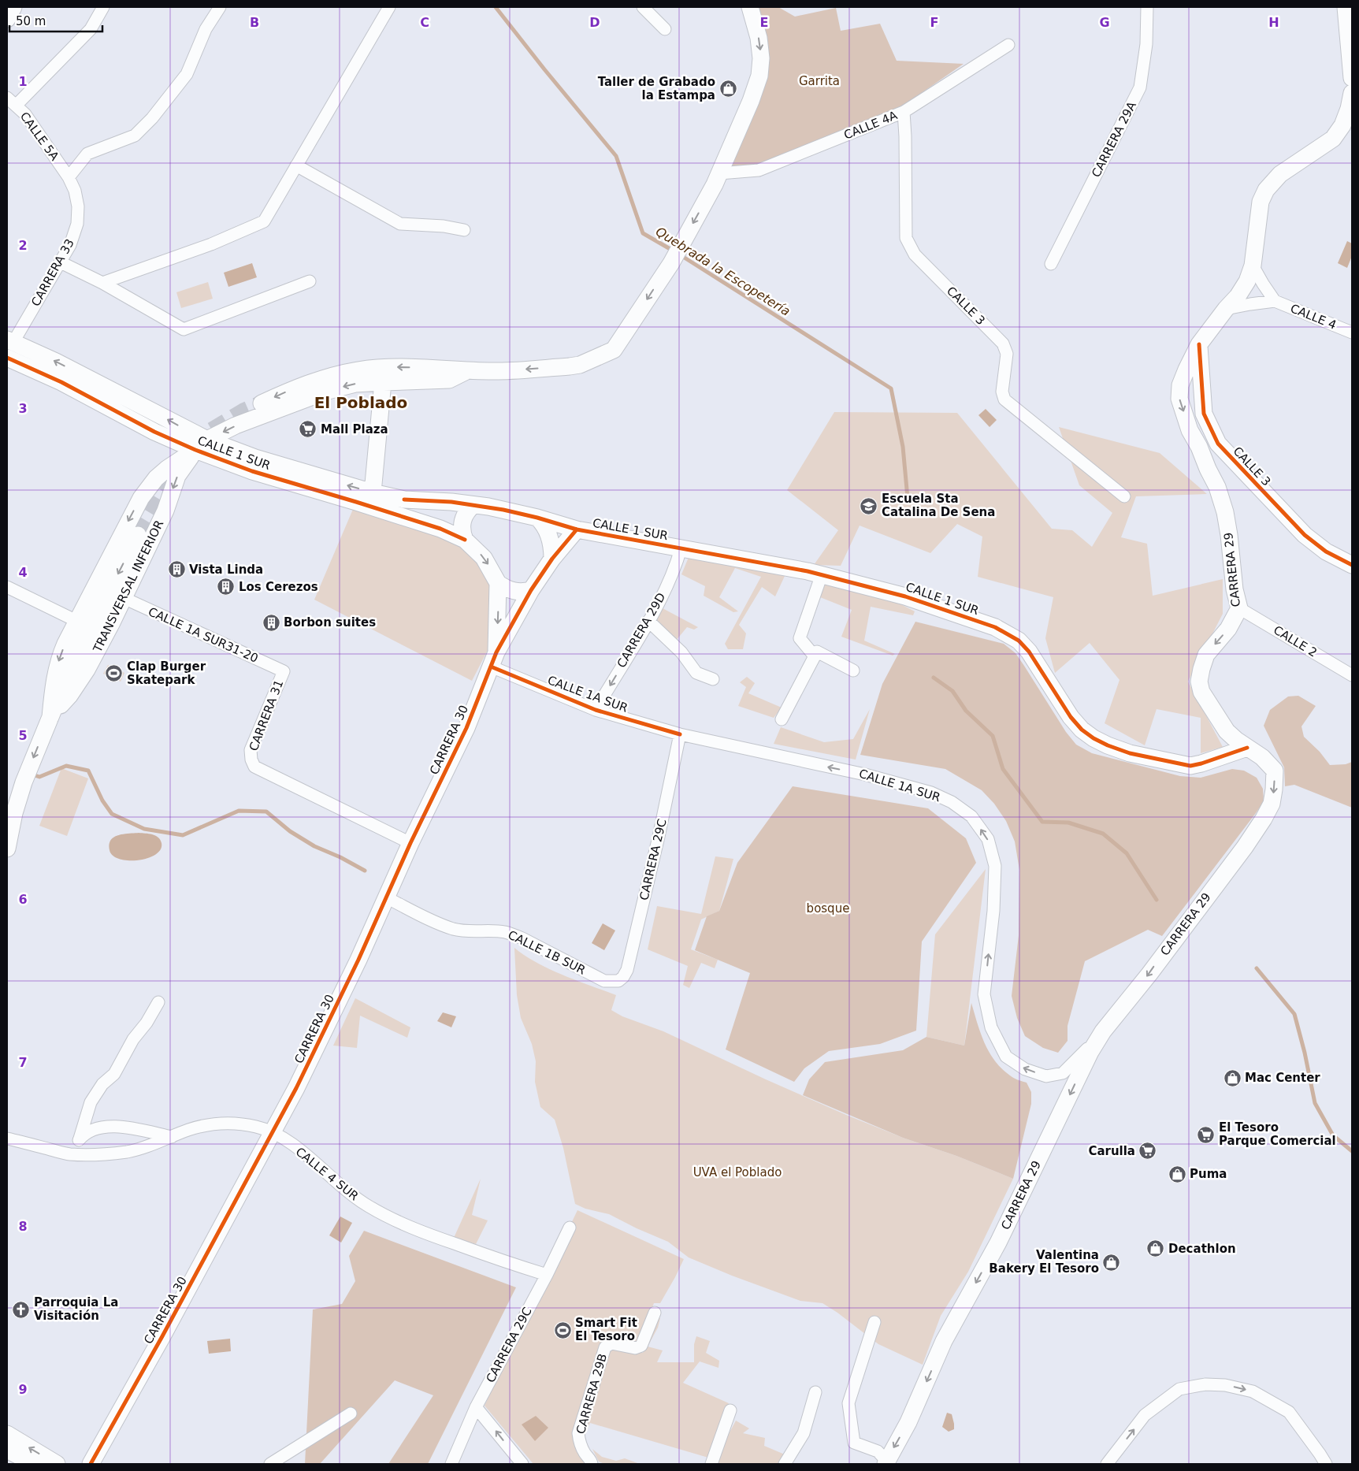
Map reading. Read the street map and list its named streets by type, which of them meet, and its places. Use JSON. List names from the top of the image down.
{
  "streets": {
    "street": [
      "CALLE 4A",
      "CALLE 5A",
      "CARRERA 29A",
      "CARRERA 33",
      "CALLE 3",
      "CALLE 4",
      "CALLE 1 SUR",
      "CARRERA 29",
      "TRANSVERSAL INFERIOR",
      "CARRERA 29D",
      "CALLE 1A SUR31-20",
      "CALLE 2",
      "CALLE 1A SUR",
      "CARRERA 31",
      "CARRERA 30",
      "CARRERA 29C",
      "CALLE 1B SUR",
      "CALLE 4 SUR",
      "CARRERA 29B"
    ]
  },
  "crossings": [
    ["CALLE 4A", "CALLE 3"],
    ["CALLE 5A", "CARRERA 33"],
    ["CARRERA 33", "CALLE 1 SUR"],
    ["CALLE 1 SUR", "CARRERA 29"],
    ["CALLE 1 SUR", "TRANSVERSAL INFERIOR"],
    ["CALLE 1 SUR", "CARRERA 29D"],
    ["CALLE 1 SUR", "CARRERA 30"],
    ["CARRERA 29", "CALLE 2"],
    ["CARRERA 29", "CALLE 1A SUR"],
    ["TRANSVERSAL INFERIOR", "CALLE 1A SUR31-20"],
    ["CARRERA 29D", "CALLE 1A SUR"],
    ["CALLE 1A SUR31-20", "CARRERA 31"],
    ["CALLE 1A SUR", "CARRERA 30"],
    ["CALLE 1A SUR", "CARRERA 29C"],
    ["CARRERA 31", "CARRERA 30"],
    ["CARRERA 30", "CALLE 1B SUR"],
    ["CARRERA 30", "CALLE 4 SUR"],
    ["CARRERA 29C", "CALLE 1B SUR"],
    ["CARRERA 29C", "CALLE 4 SUR"]
  ],
  "one_way": ["CARRERA 29", "TRANSVERSAL INFERIOR", "CARRERA 29D"],
  "districts": ["El Poblado"],
  "water": ["Quebrada la Escopetería"],
  "parks": ["Garrita", "bosque", "UVA el Poblado"],
  "places": {
    "shop": [
      "Taller de Grabado la Estampa",
      "Mac Center",
      "Puma",
      "Decathlon",
      "Valentina Bakery El Tesoro"
    ],
    "supermarket": ["Mall Plaza", "El Tesoro Parque Comercial", "Carulla"],
    "school or university": ["Escuela Sta Catalina De Sena"],
    "building": ["Vista Linda", "Los Cerezos", "Borbon suites"],
    "sports": ["Clap Burger Skatepark", "Smart Fit El Tesoro"],
    "church": ["Parroquia La Visitación"]
  },
  "scale_bar": "50 m",
  "grid": {
    "columns": [
      "B",
      "C",
      "D",
      "E",
      "F",
      "G",
      "H"
    ],
    "rows": [
      "1",
      "2",
      "3",
      "4",
      "5",
      "6",
      "7",
      "8",
      "9"
    ]
  }
}
